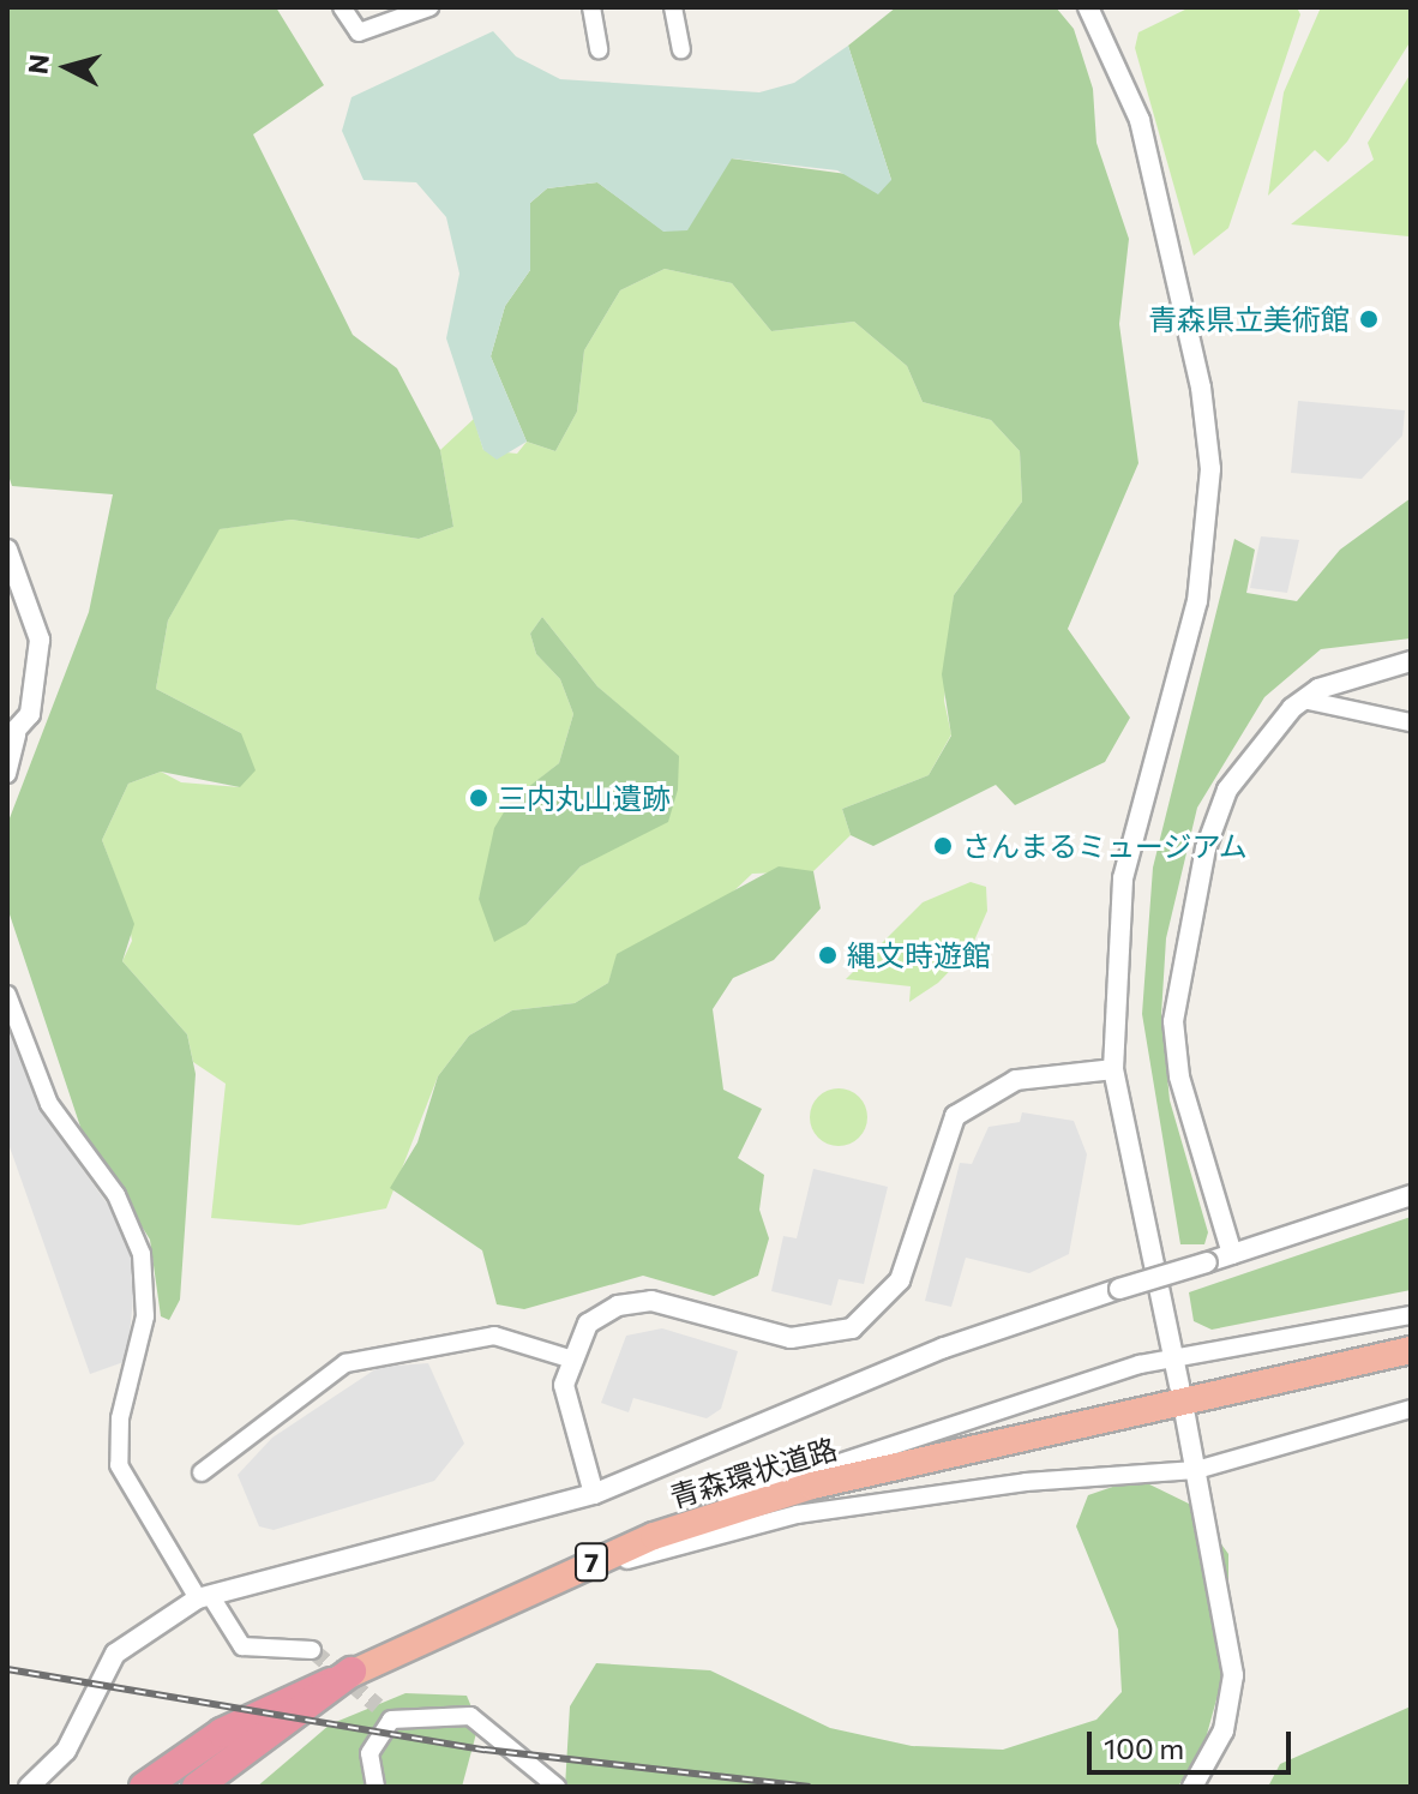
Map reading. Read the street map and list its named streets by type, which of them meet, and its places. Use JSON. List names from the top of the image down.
{
  "streets": {
    "highway": ["青森環状道路", "7"]
  },
  "places": [
    "青森県立美術館",
    "三内丸山遺跡",
    "さんまるミュージアム",
    "縄文時遊館"
  ],
  "scale_bar": "100 m",
  "north": "left"
}
